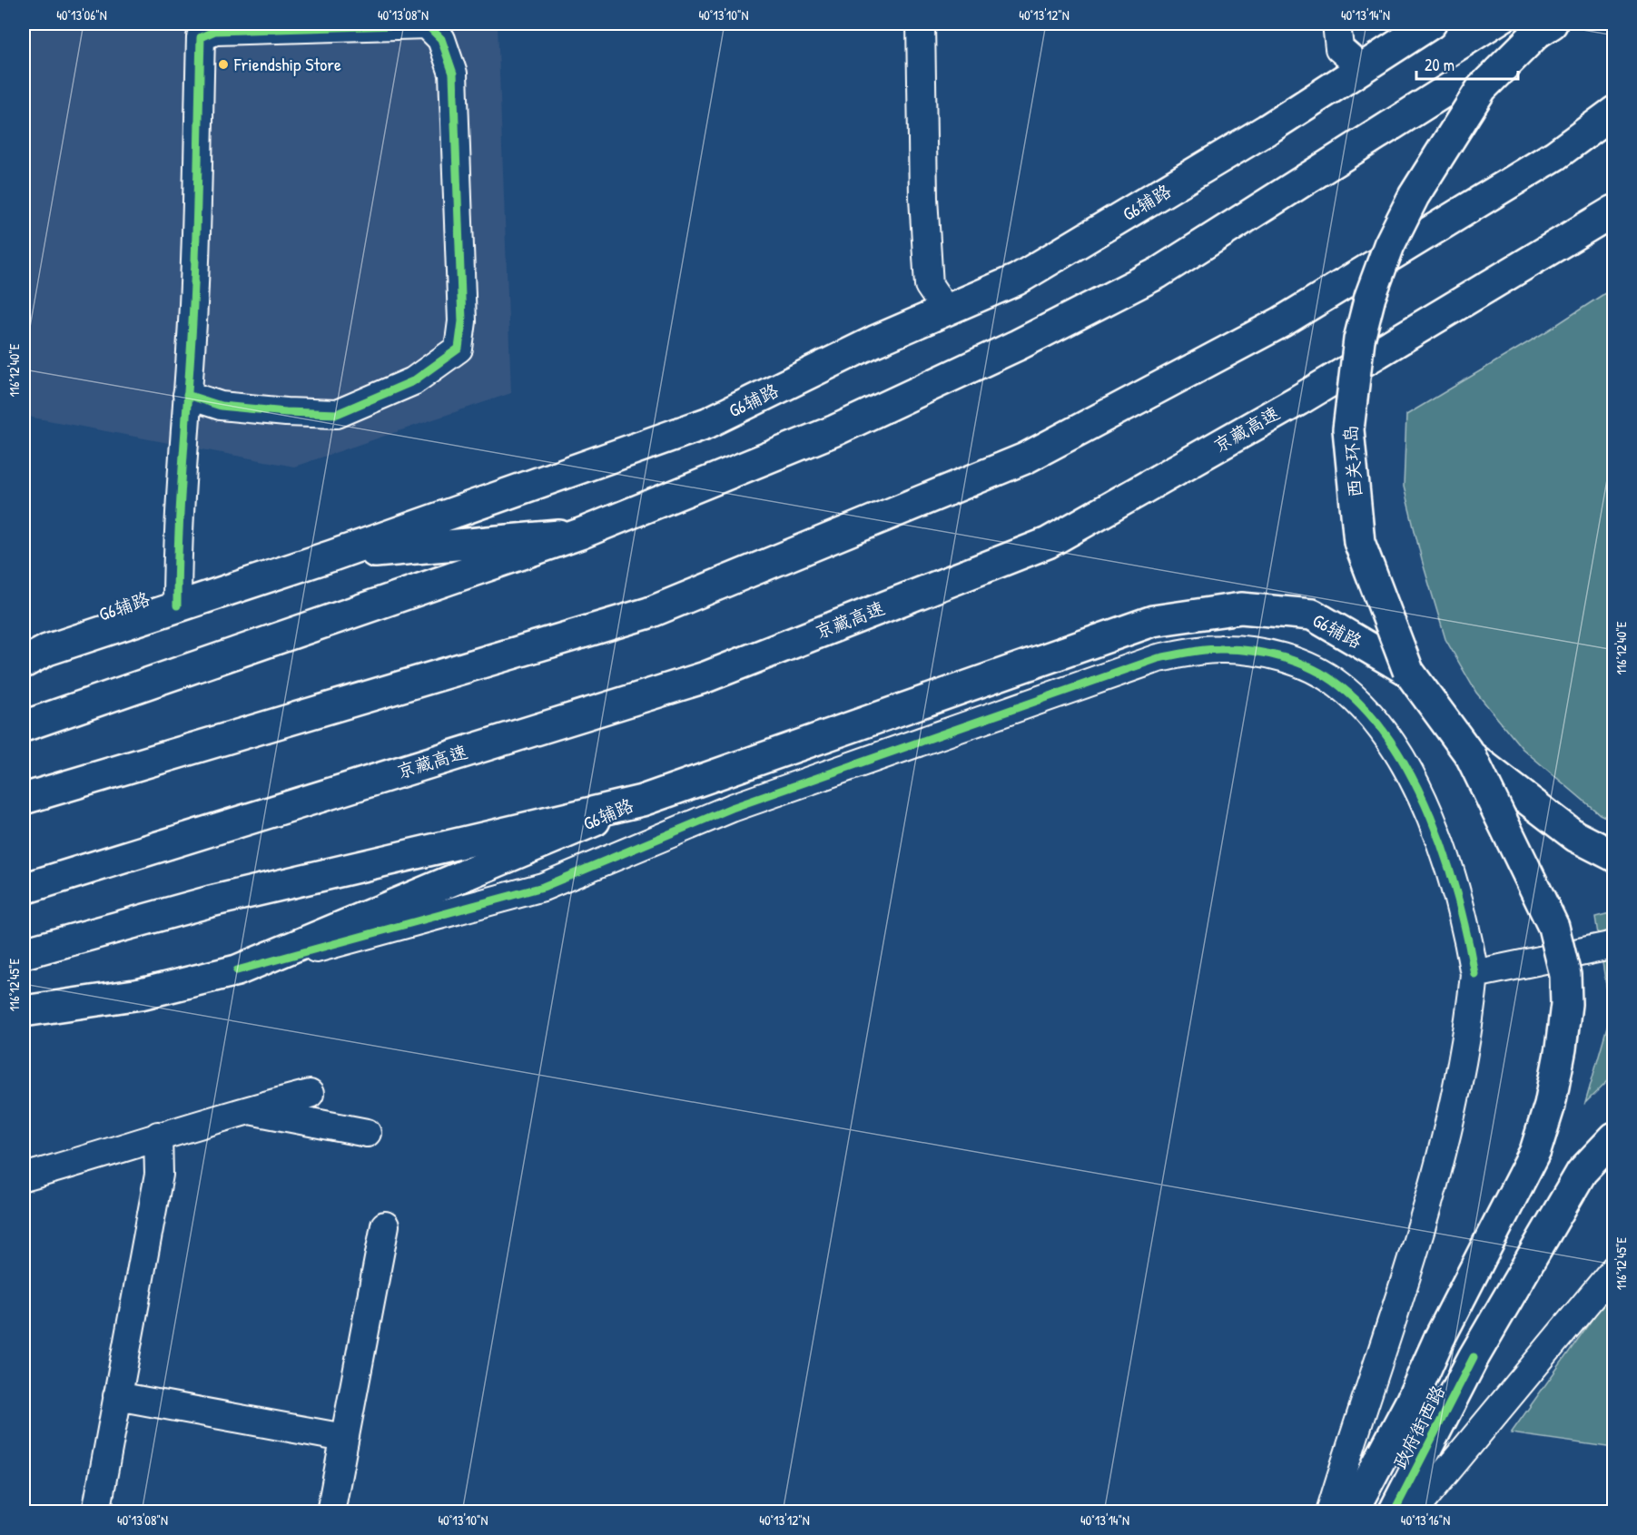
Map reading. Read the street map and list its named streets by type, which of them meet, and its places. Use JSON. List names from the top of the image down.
{
  "streets": {
    "main road": [
      "G6辅路",
      "京藏高速",
      "西关环岛",
      "政府街西路"
    ]
  },
  "crossings": [
    ["G6辅路", "西关环岛"],
    ["西关环岛", "政府街西路"]
  ],
  "places": ["Friendship Store"],
  "scale_bar": "20 m",
  "coordinates": [
    "40°13'06\"N",
    "40°13'08\"N",
    "40°13'10\"N",
    "40°13'12\"N",
    "40°13'14\"N",
    "116°12'40\"E",
    "116°12'45\"E",
    "40°13'16\"N"
  ]
}
